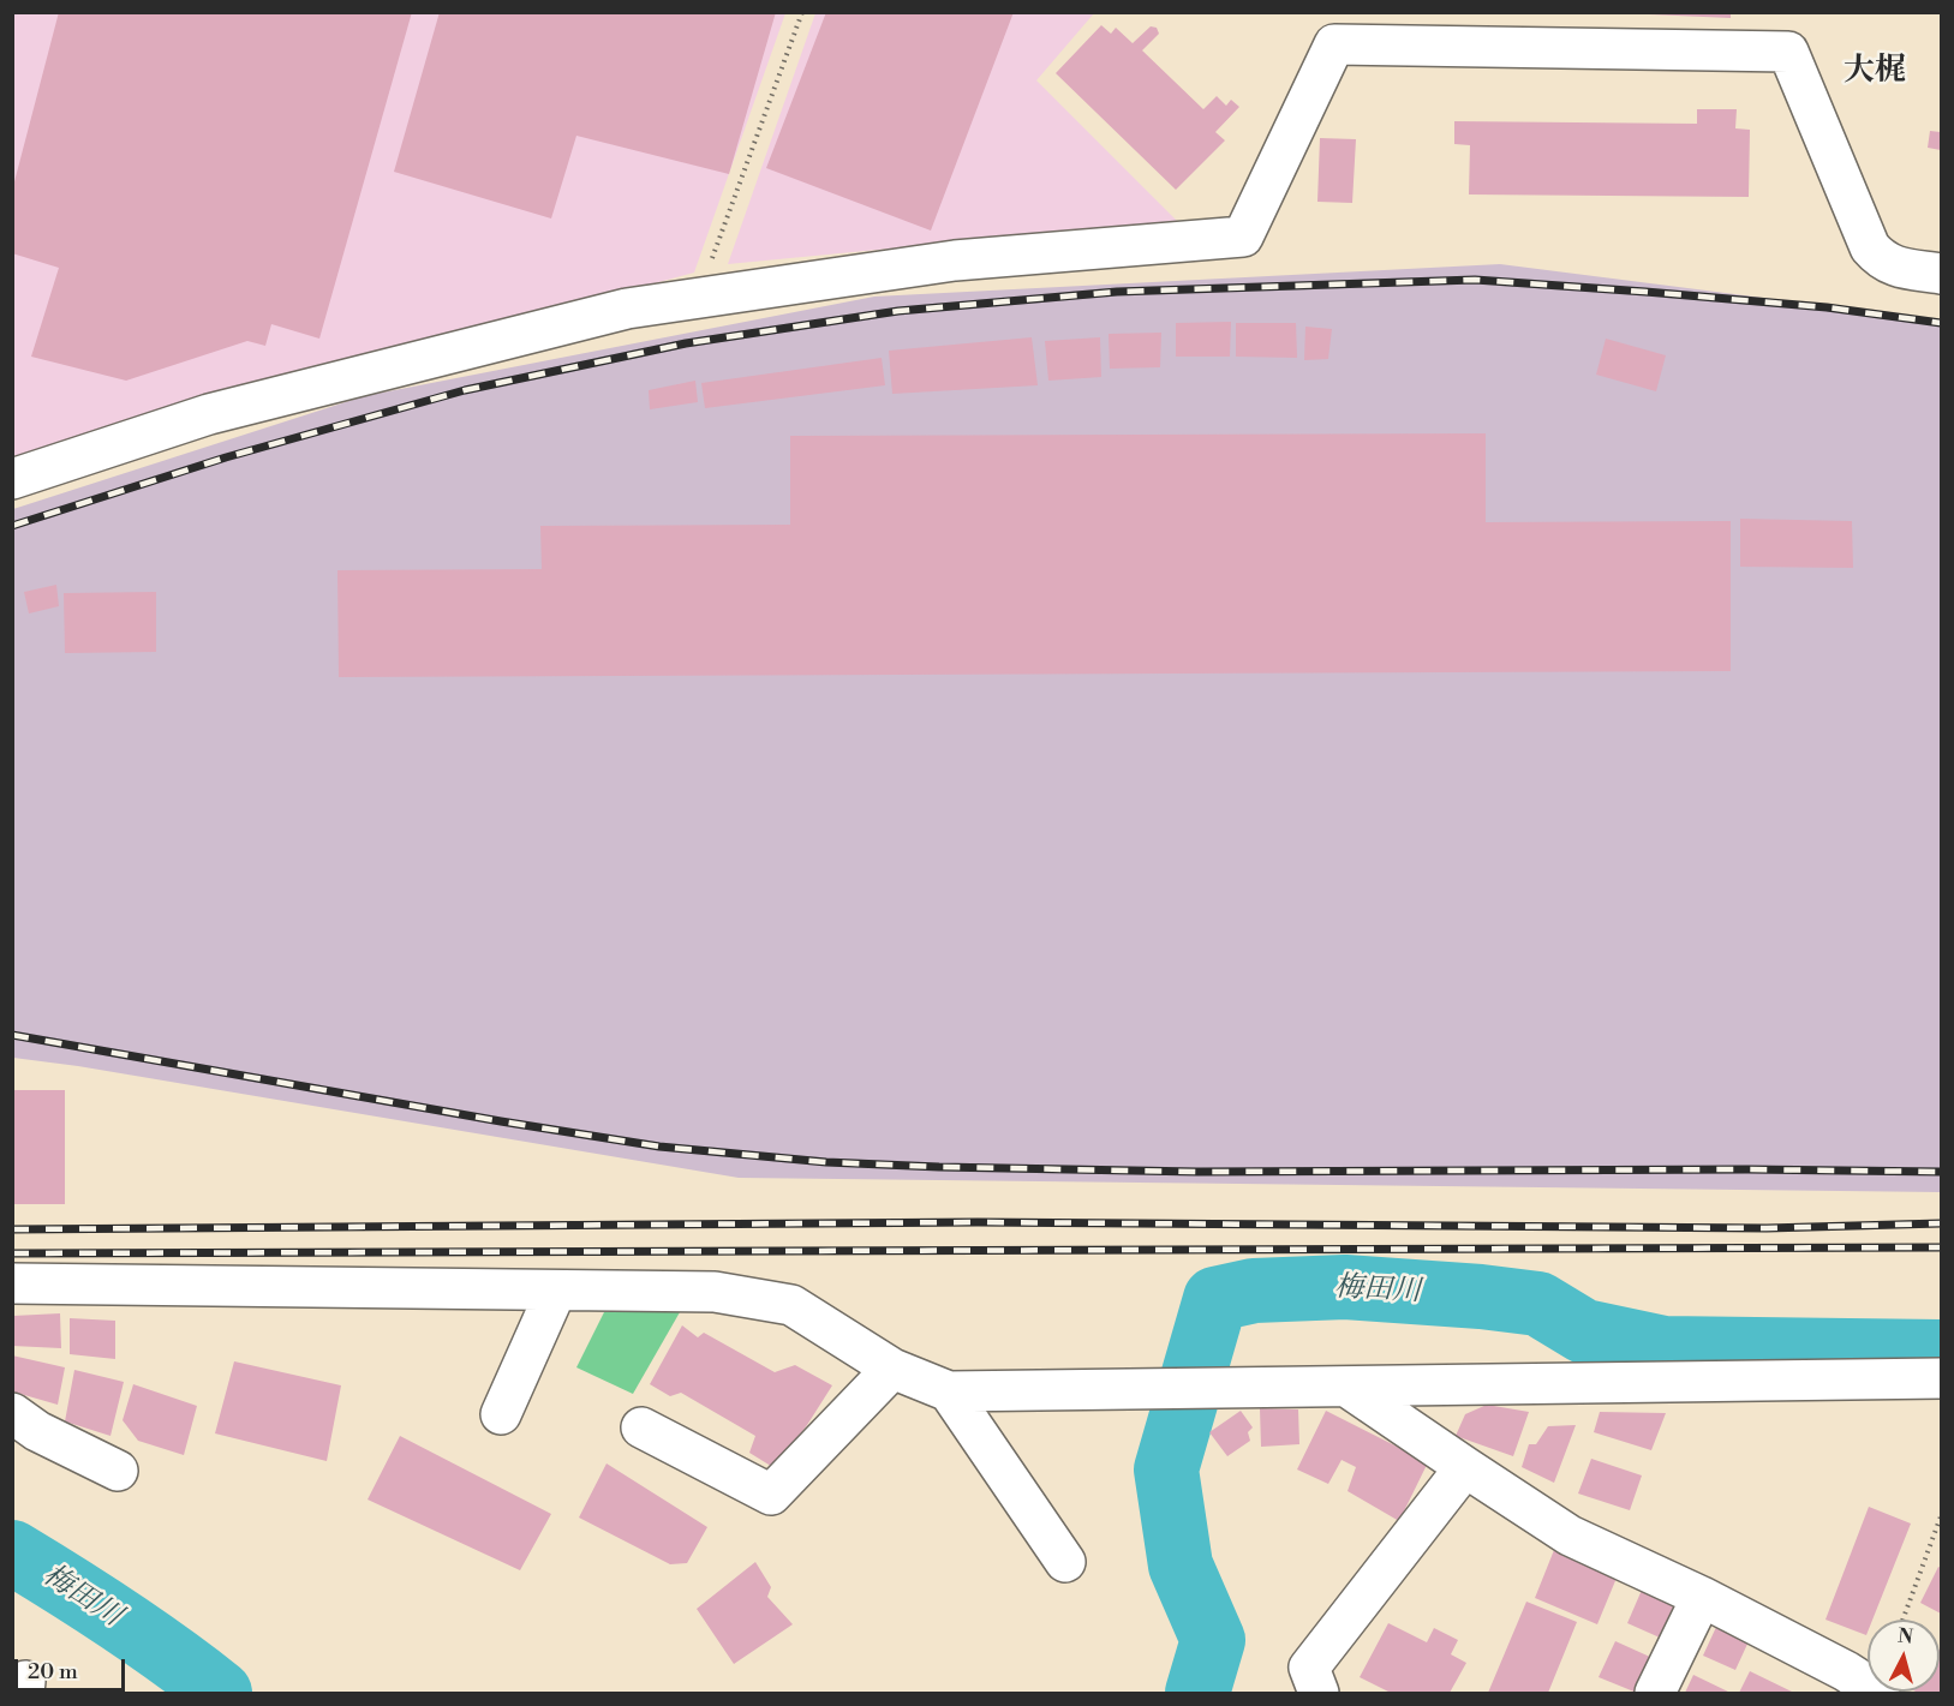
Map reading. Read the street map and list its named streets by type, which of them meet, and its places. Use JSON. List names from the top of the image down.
{
  "districts": ["大梶"],
  "water": ["梅田川"],
  "scale_bar": "20 m",
  "north": "top"
}
